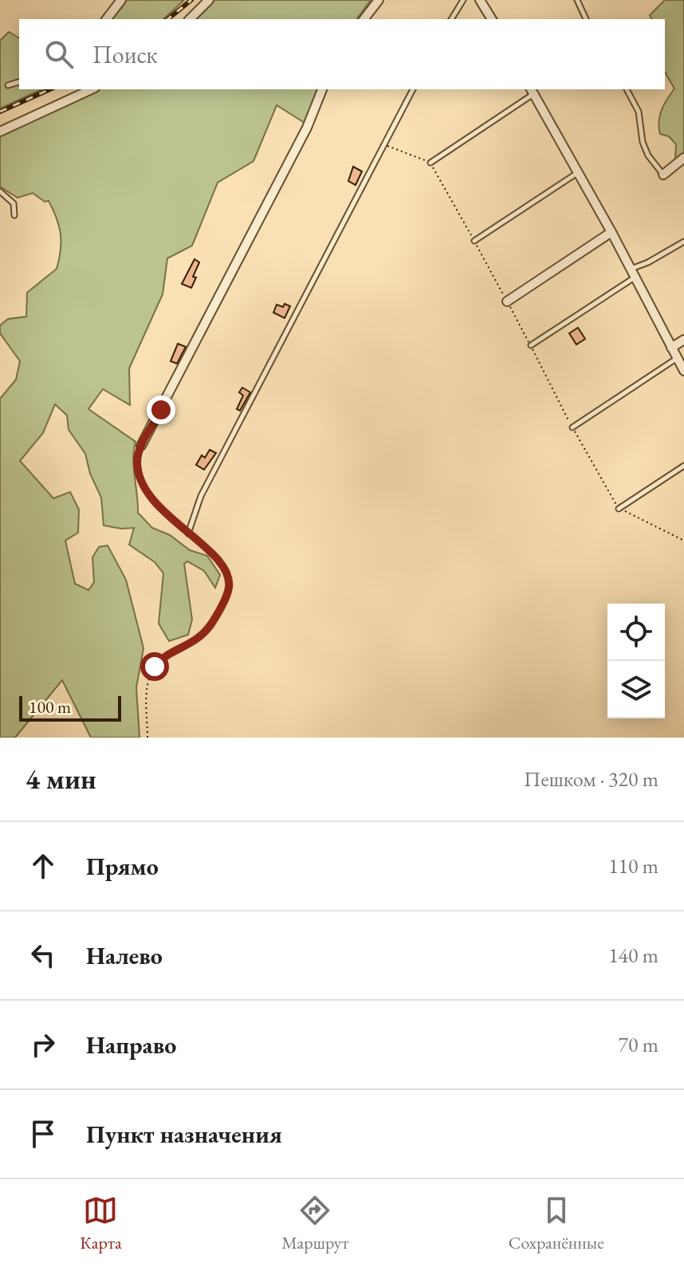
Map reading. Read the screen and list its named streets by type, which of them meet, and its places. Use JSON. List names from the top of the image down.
{
  "scale_bar": "100 m",
  "page": {
    "search": "Поиск",
    "scale": "100 m",
    "heading": ["4 мин", "Пешком · 320 m"],
    "list": [
      ["Прямо", "110 m"],
      ["Налево", "140 m"],
      ["Направо", "70 m"],
      "Пункт назначения"
    ],
    "nav": ["Карта", "Маршрут", "Сохранённые"]
  }
}
